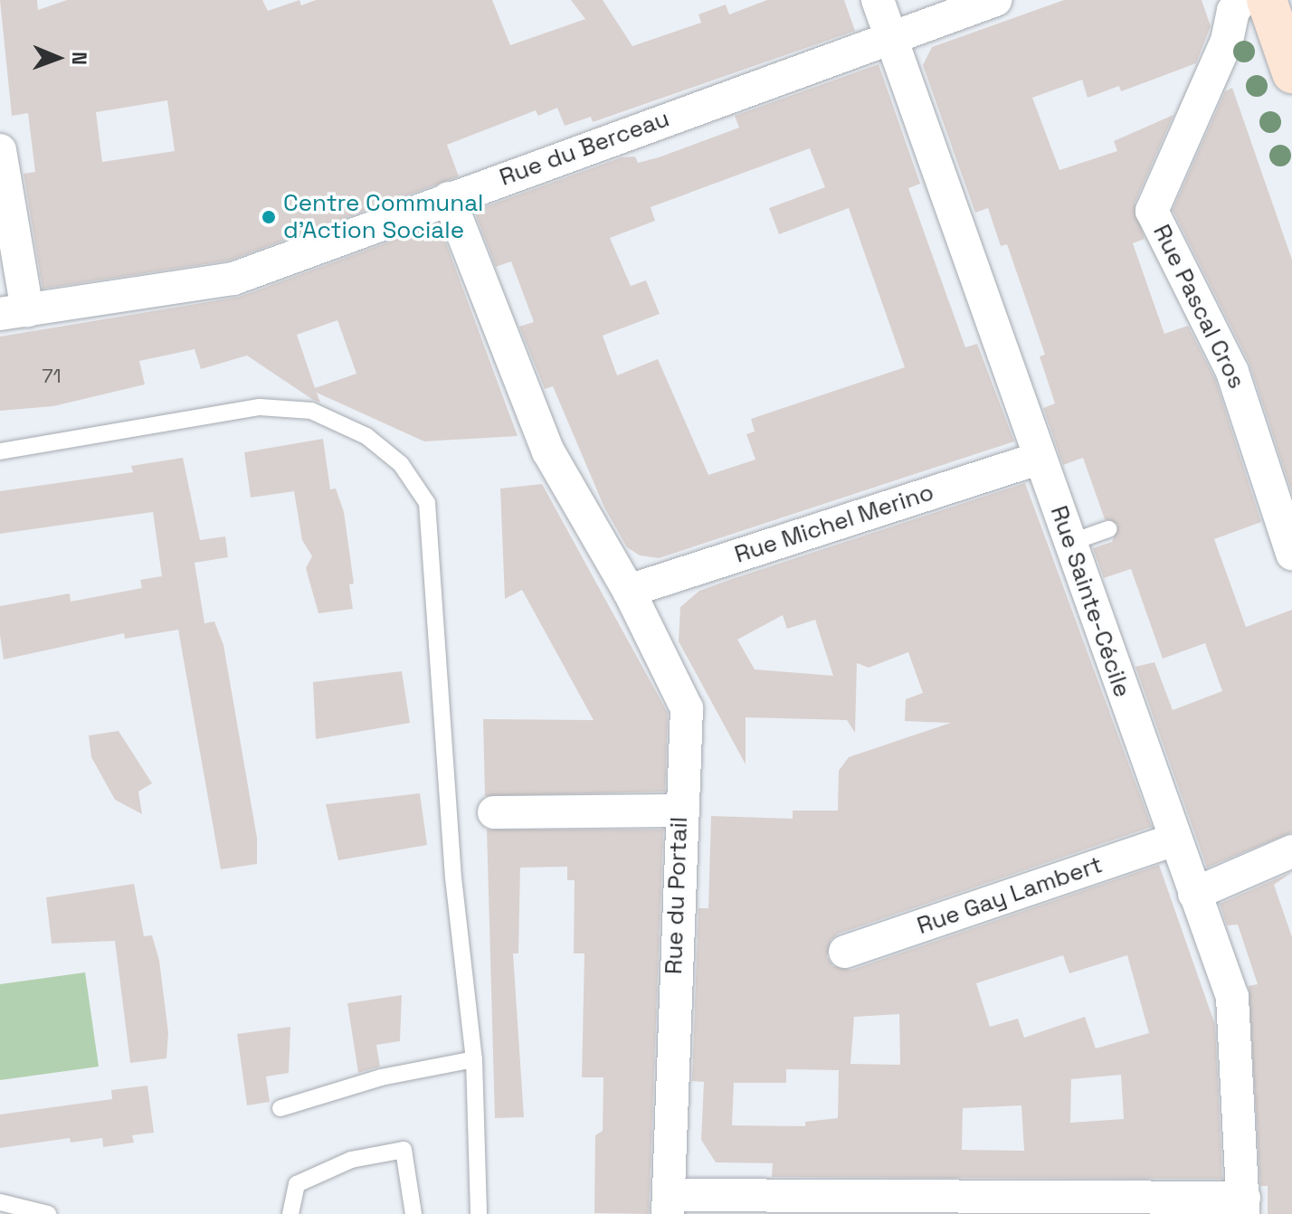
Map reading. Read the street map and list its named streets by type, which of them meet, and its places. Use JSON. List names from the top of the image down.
{
  "streets": {
    "street": [
      "Rue du Berceau",
      "Rue Pascal Cros",
      "Rue Michel Merino",
      "Rue Sainte-Cécile",
      "Rue du Portail",
      "Rue Gay Lambert"
    ]
  },
  "crossings": [
    ["Rue du Berceau", "Rue Sainte-Cécile"],
    ["Rue du Berceau", "Rue du Portail"],
    ["Rue Michel Merino", "Rue Sainte-Cécile"],
    ["Rue Michel Merino", "Rue du Portail"],
    ["Rue Sainte-Cécile", "Rue Gay Lambert"]
  ],
  "places": ["Centre Communal d'Action Sociale"],
  "house_numbers": ["71"],
  "north": "right"
}
